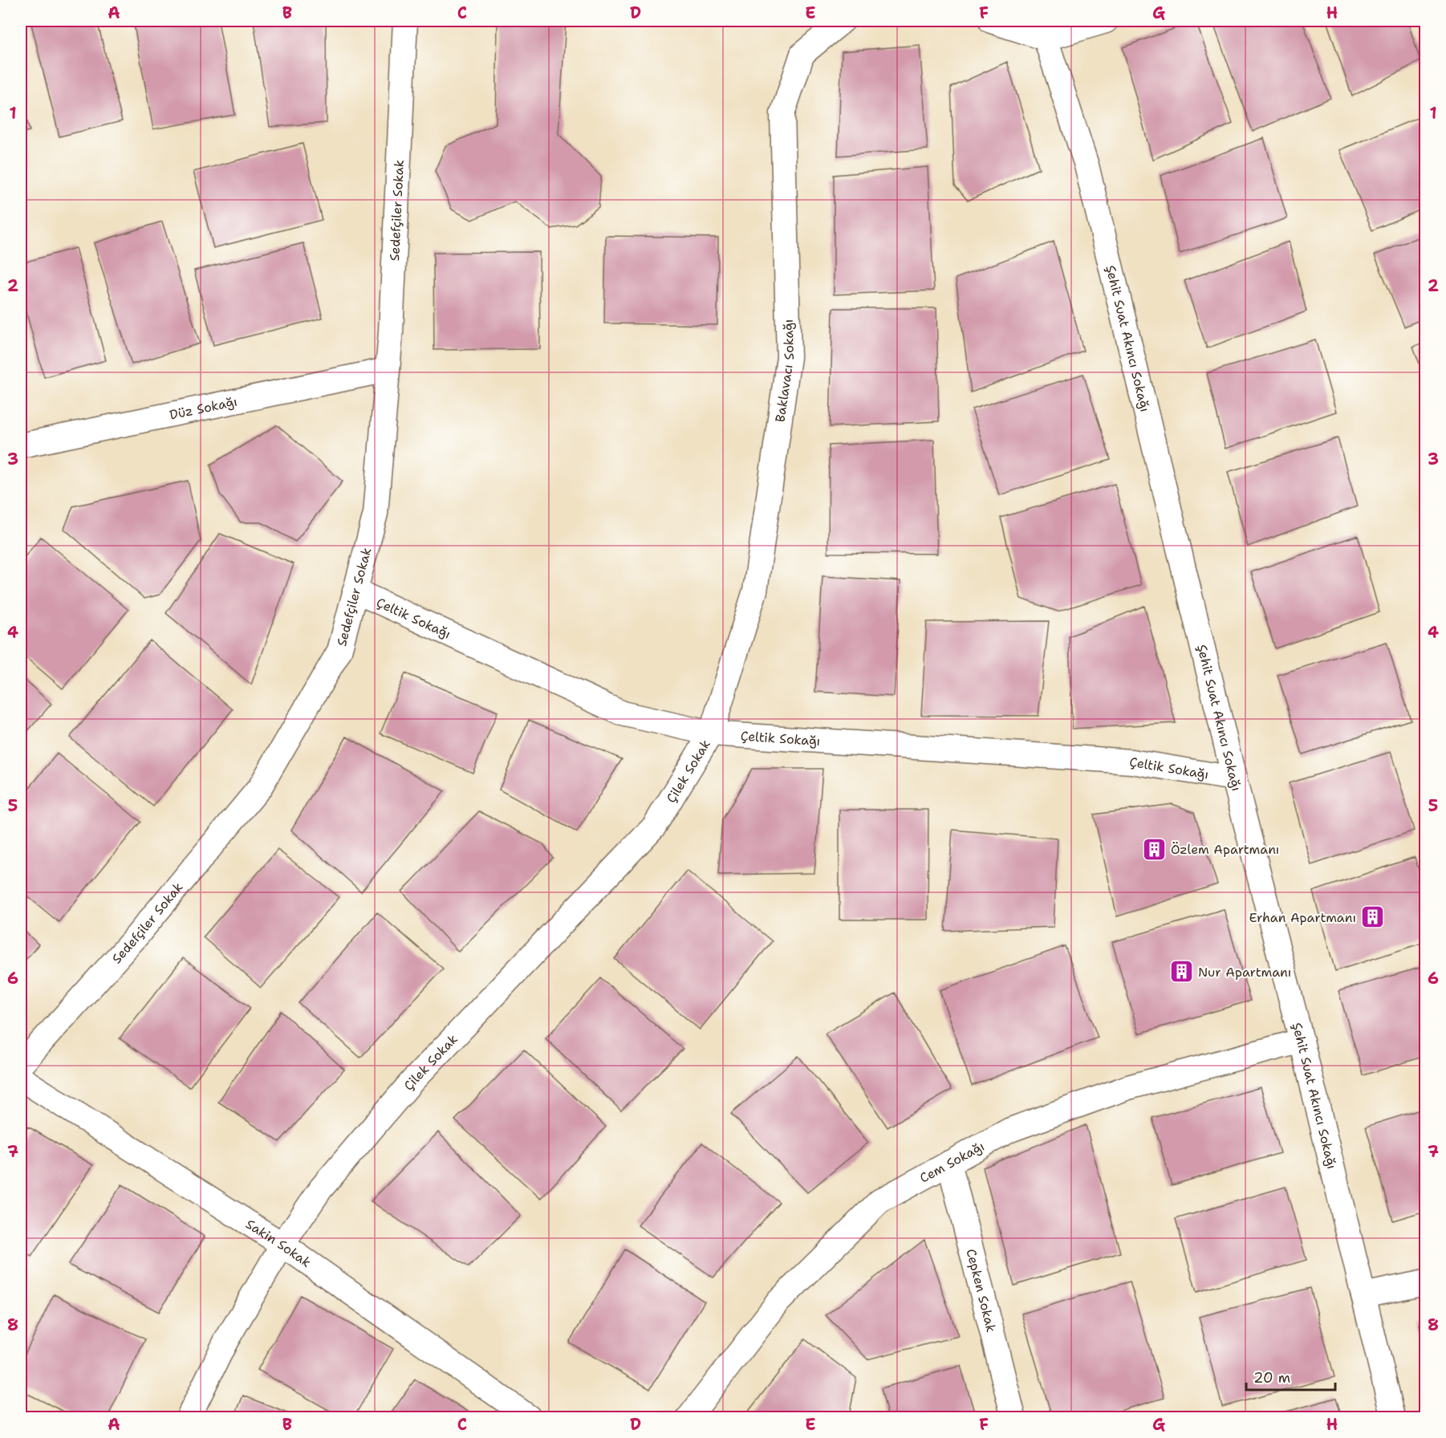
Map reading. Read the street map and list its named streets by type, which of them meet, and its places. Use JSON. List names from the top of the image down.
{
  "streets": {
    "street": [
      "Sedefçiler Sokak",
      "Şehit Suat Akıncı Sokağı",
      "Baklavacı Sokağı",
      "Düz Sokağı",
      "Çeltik Sokağı",
      "Çilek Sokak",
      "Cem Sokağı",
      "Sakin Sokak",
      "Cepken Sokak"
    ]
  },
  "crossings": [
    ["Sedefçiler Sokak", "Düz Sokağı"],
    ["Sedefçiler Sokak", "Çeltik Sokağı"],
    ["Şehit Suat Akıncı Sokağı", "Çeltik Sokağı"],
    ["Şehit Suat Akıncı Sokağı", "Cem Sokağı"],
    ["Baklavacı Sokağı", "Çeltik Sokağı"],
    ["Baklavacı Sokağı", "Çilek Sokak"],
    ["Çeltik Sokağı", "Çilek Sokak"],
    ["Çilek Sokak", "Sakin Sokak"],
    ["Cem Sokağı", "Cepken Sokak"]
  ],
  "places": {
    "building": ["Özlem Apartmanı", "Erhan Apartmanı", "Nur Apartmanı"]
  },
  "scale_bar": "20 m",
  "grid": {
    "columns": [
      "A",
      "B",
      "C",
      "D",
      "E",
      "F",
      "G",
      "H"
    ],
    "rows": [
      "1",
      "2",
      "3",
      "4",
      "5",
      "6",
      "7",
      "8"
    ]
  }
}
